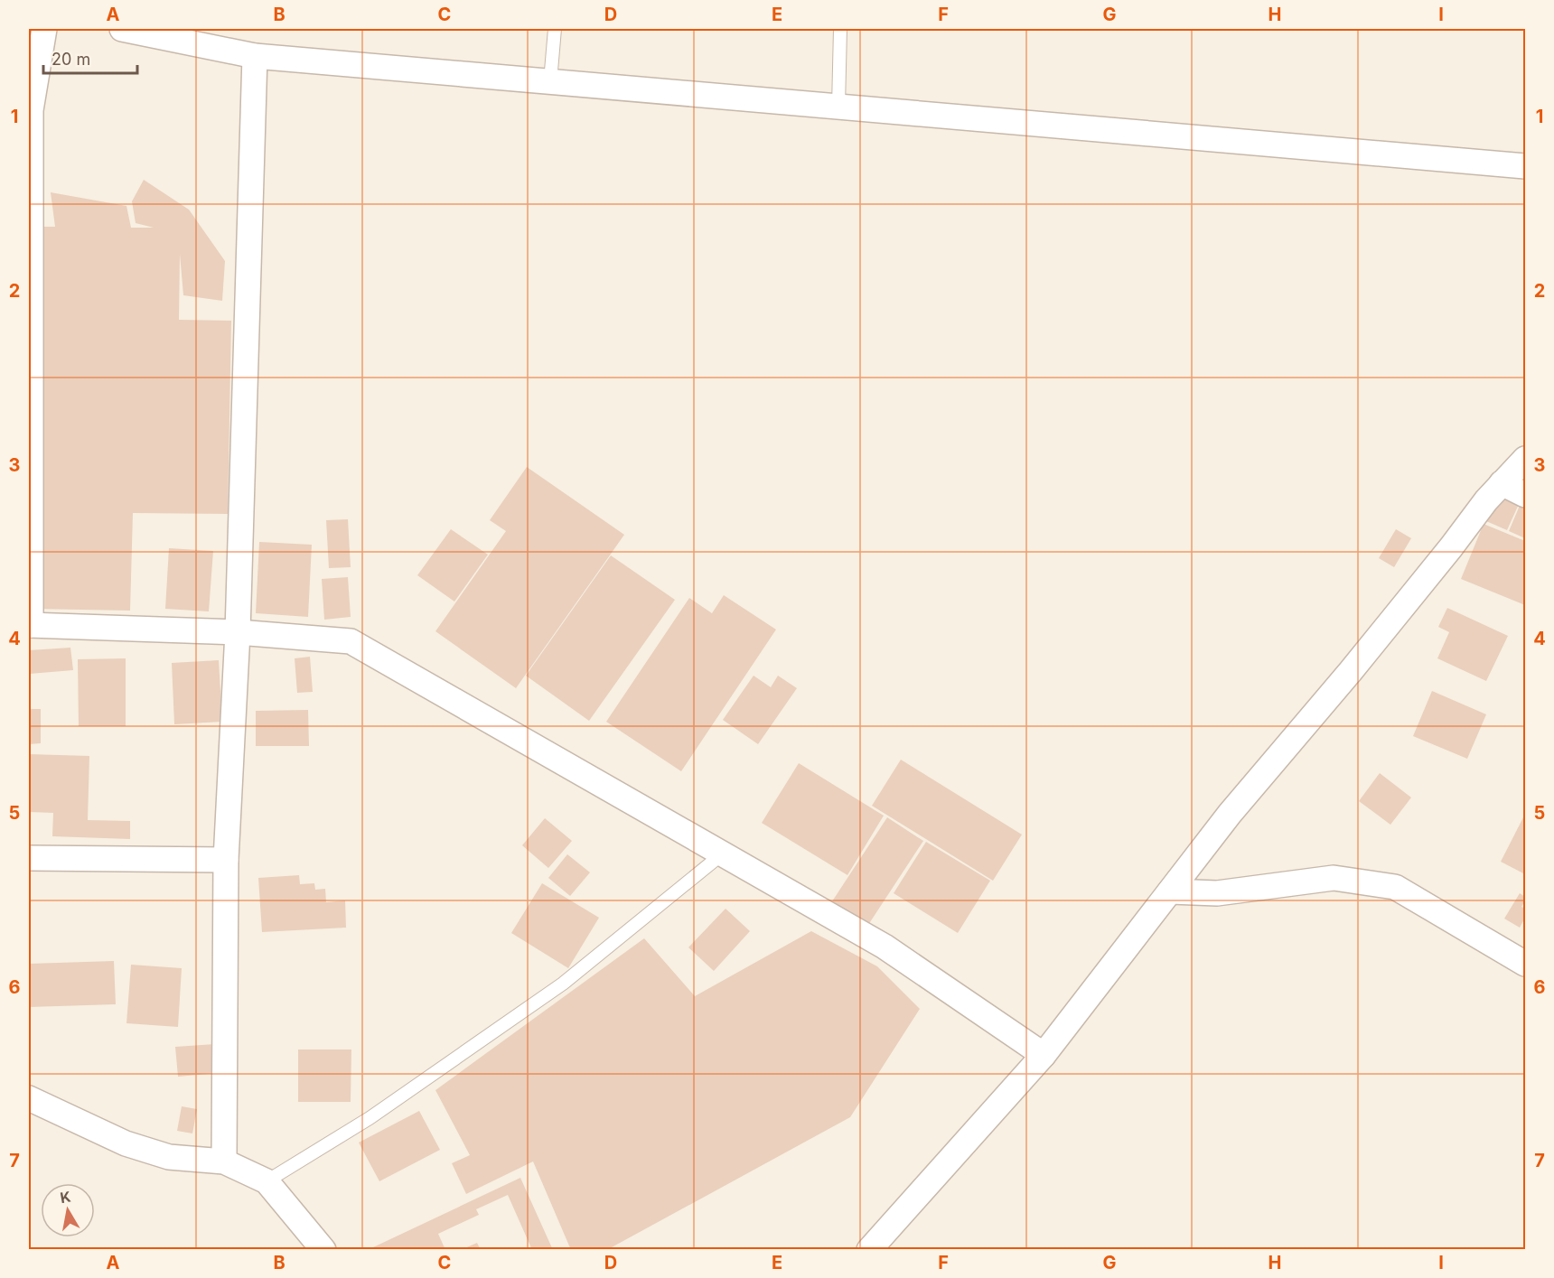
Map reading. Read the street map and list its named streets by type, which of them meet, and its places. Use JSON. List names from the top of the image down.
{
  "scale_bar": "20 m",
  "north": "top",
  "grid": {
    "columns": [
      "A",
      "B",
      "C",
      "D",
      "E",
      "F",
      "G",
      "H",
      "I"
    ],
    "rows": [
      "1",
      "2",
      "3",
      "4",
      "5",
      "6",
      "7"
    ]
  }
}
